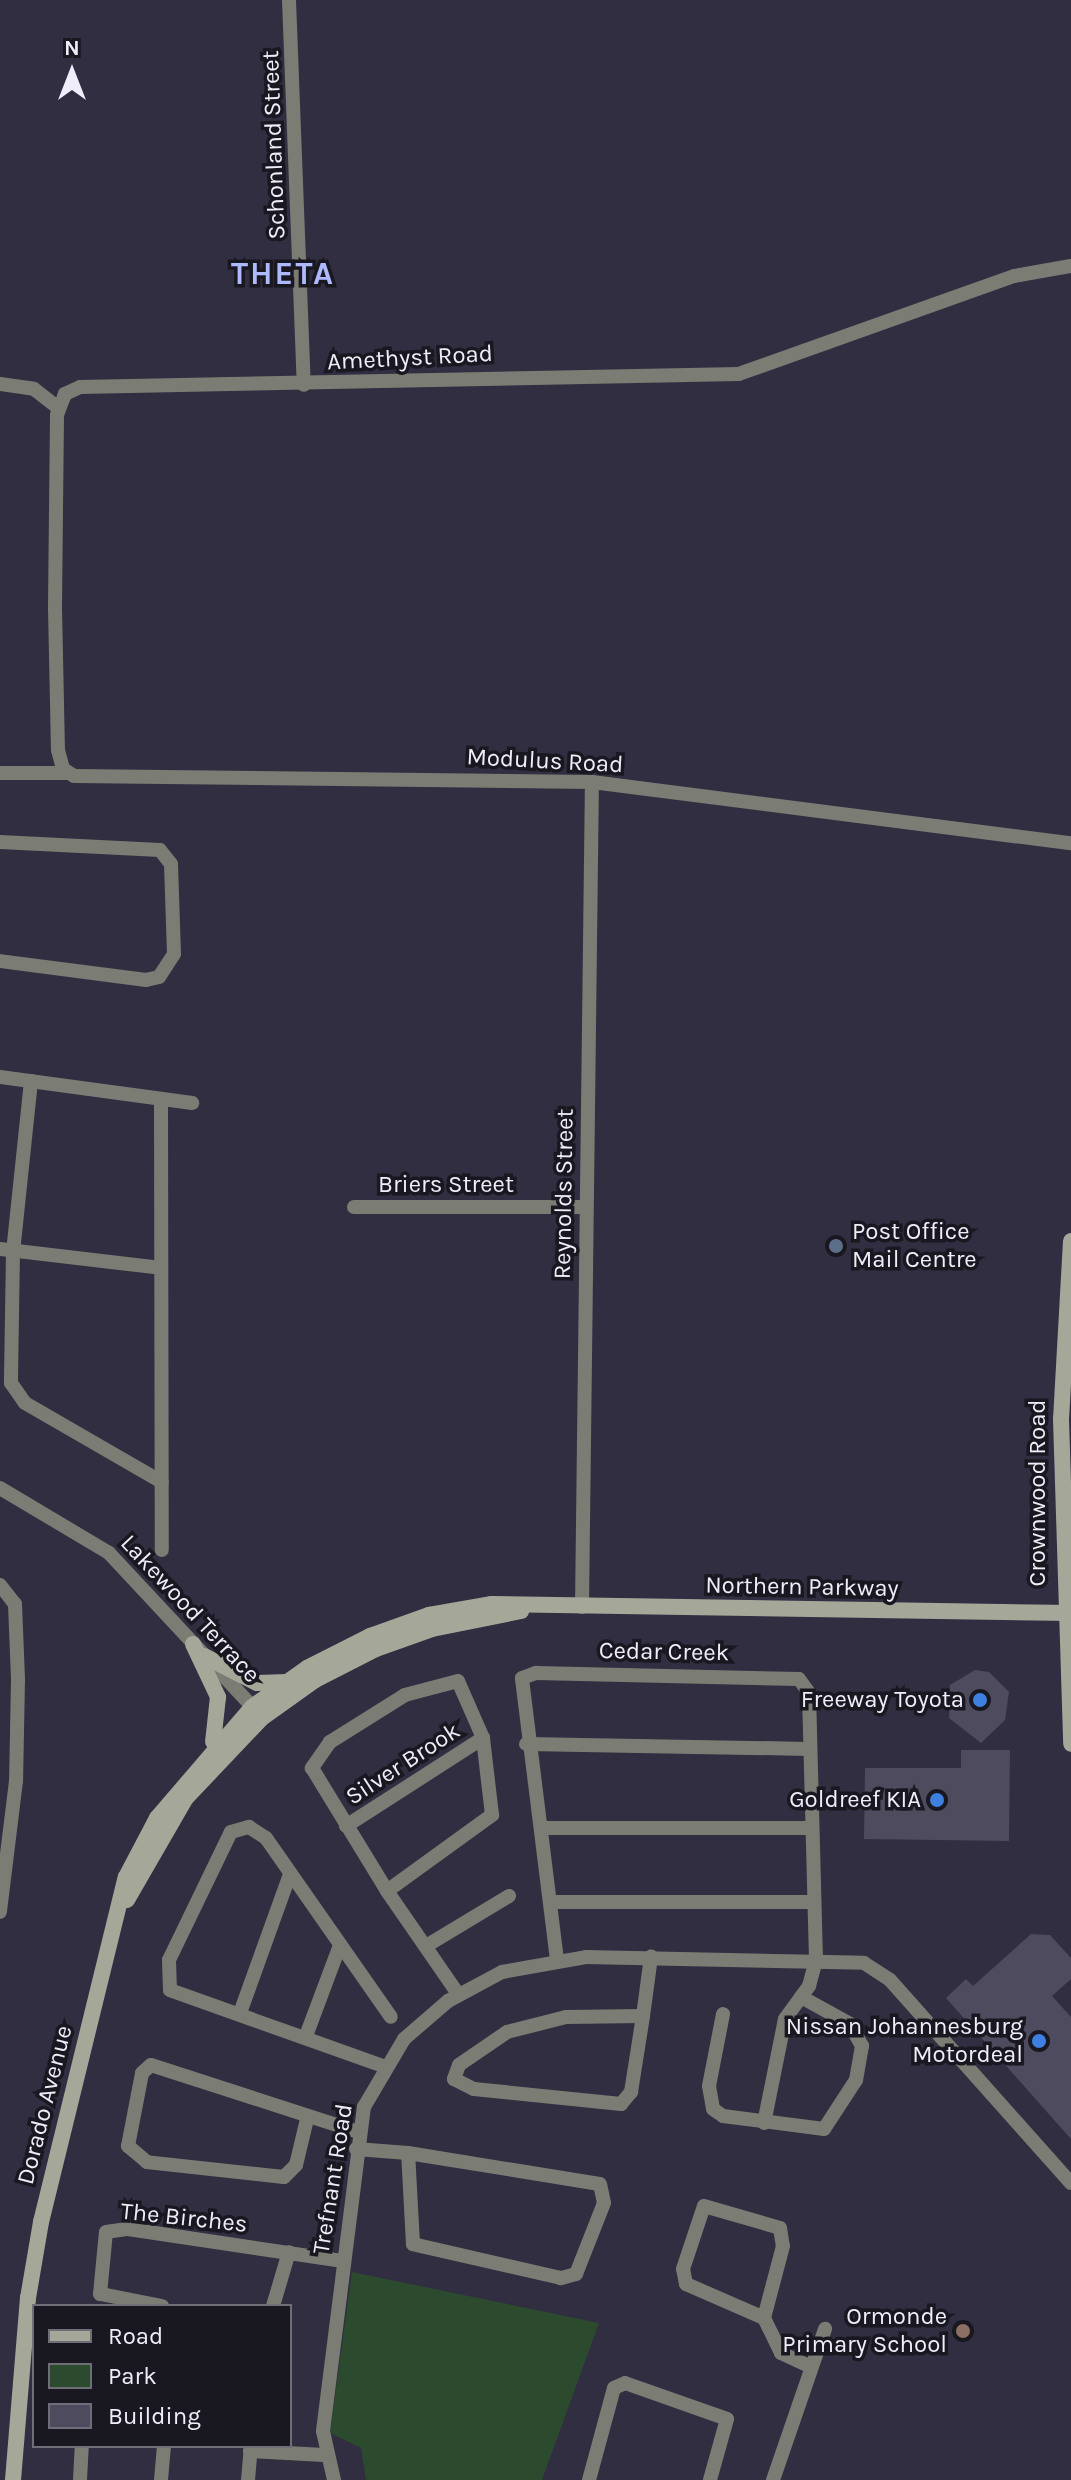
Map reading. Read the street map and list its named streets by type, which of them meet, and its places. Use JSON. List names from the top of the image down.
{
  "streets": {
    "street": [
      "Schonland Street",
      "Amethyst Road",
      "Modulus Road",
      "Briers Street",
      "Reynolds Street",
      "Crownwood Road",
      "Northern Parkway",
      "Lakewood Terrace",
      "Cedar Creek",
      "Silver Brook",
      "Dorado Avenue",
      "Trefnant Road",
      "The Birches"
    ]
  },
  "crossings": [
    ["Schonland Street", "Amethyst Road"],
    ["Modulus Road", "Reynolds Street"],
    ["Briers Street", "Reynolds Street"],
    ["Reynolds Street", "Northern Parkway"],
    ["Crownwood Road", "Northern Parkway"],
    ["Northern Parkway", "Lakewood Terrace"],
    ["Northern Parkway", "Dorado Avenue"],
    ["Lakewood Terrace", "Dorado Avenue"],
    ["Cedar Creek", "Trefnant Road"],
    ["Silver Brook", "Trefnant Road"],
    ["Trefnant Road", "The Birches"]
  ],
  "districts": ["THETA"],
  "places": [
    "Post Office Mail Centre",
    "Freeway Toyota",
    "Goldreef KIA",
    "Nissan Johannesburg Motordeal",
    "Ormonde Primary School"
  ],
  "legend": ["Road", "Park", "Building"],
  "north": "top"
}
